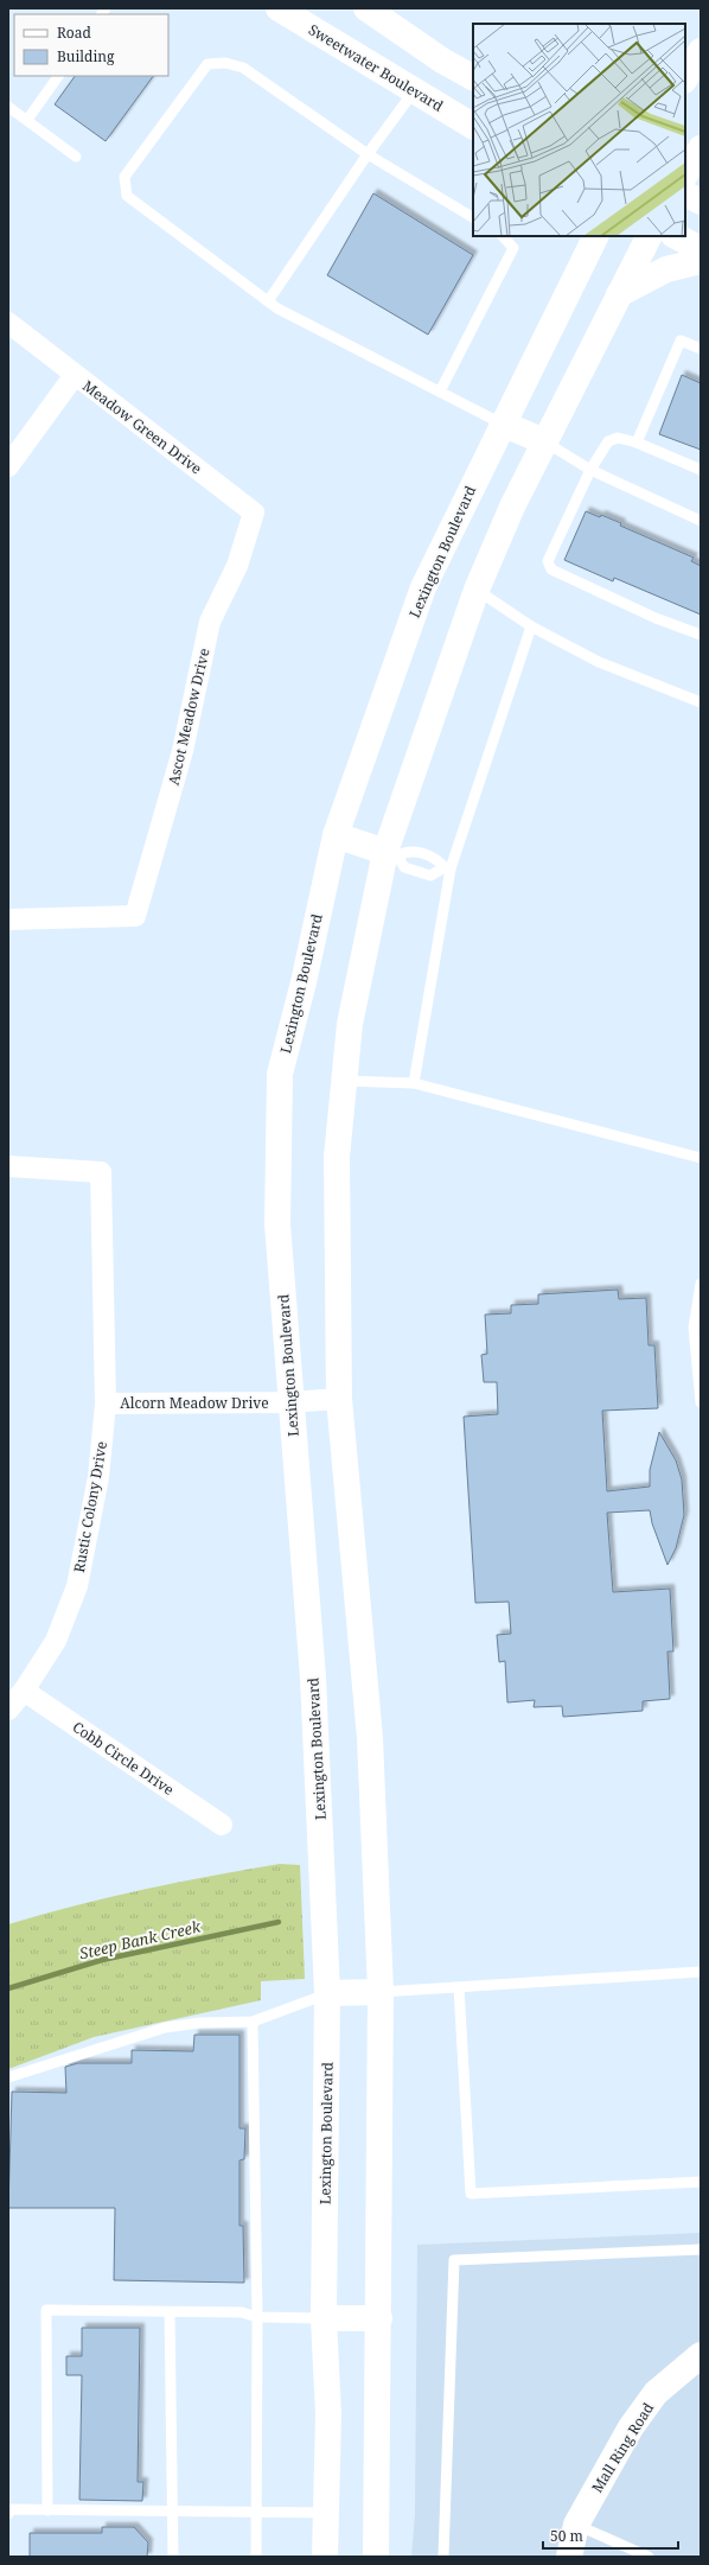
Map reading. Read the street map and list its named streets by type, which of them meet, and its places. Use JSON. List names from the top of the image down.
{
  "streets": {
    "main road": ["Sweetwater Boulevard", "Lexington Boulevard", "Mall Ring Road"],
    "street": [
      "Meadow Green Drive",
      "Ascot Meadow Drive",
      "Alcorn Meadow Drive",
      "Rustic Colony Drive",
      "Cobb Circle Drive"
    ]
  },
  "crossings": [
    ["Meadow Green Drive", "Ascot Meadow Drive"],
    ["Lexington Boulevard", "Alcorn Meadow Drive"],
    ["Alcorn Meadow Drive", "Rustic Colony Drive"],
    ["Rustic Colony Drive", "Cobb Circle Drive"]
  ],
  "water": ["Steep Bank Creek"],
  "legend": ["Road", "Building"],
  "scale_bar": "50 m"
}
